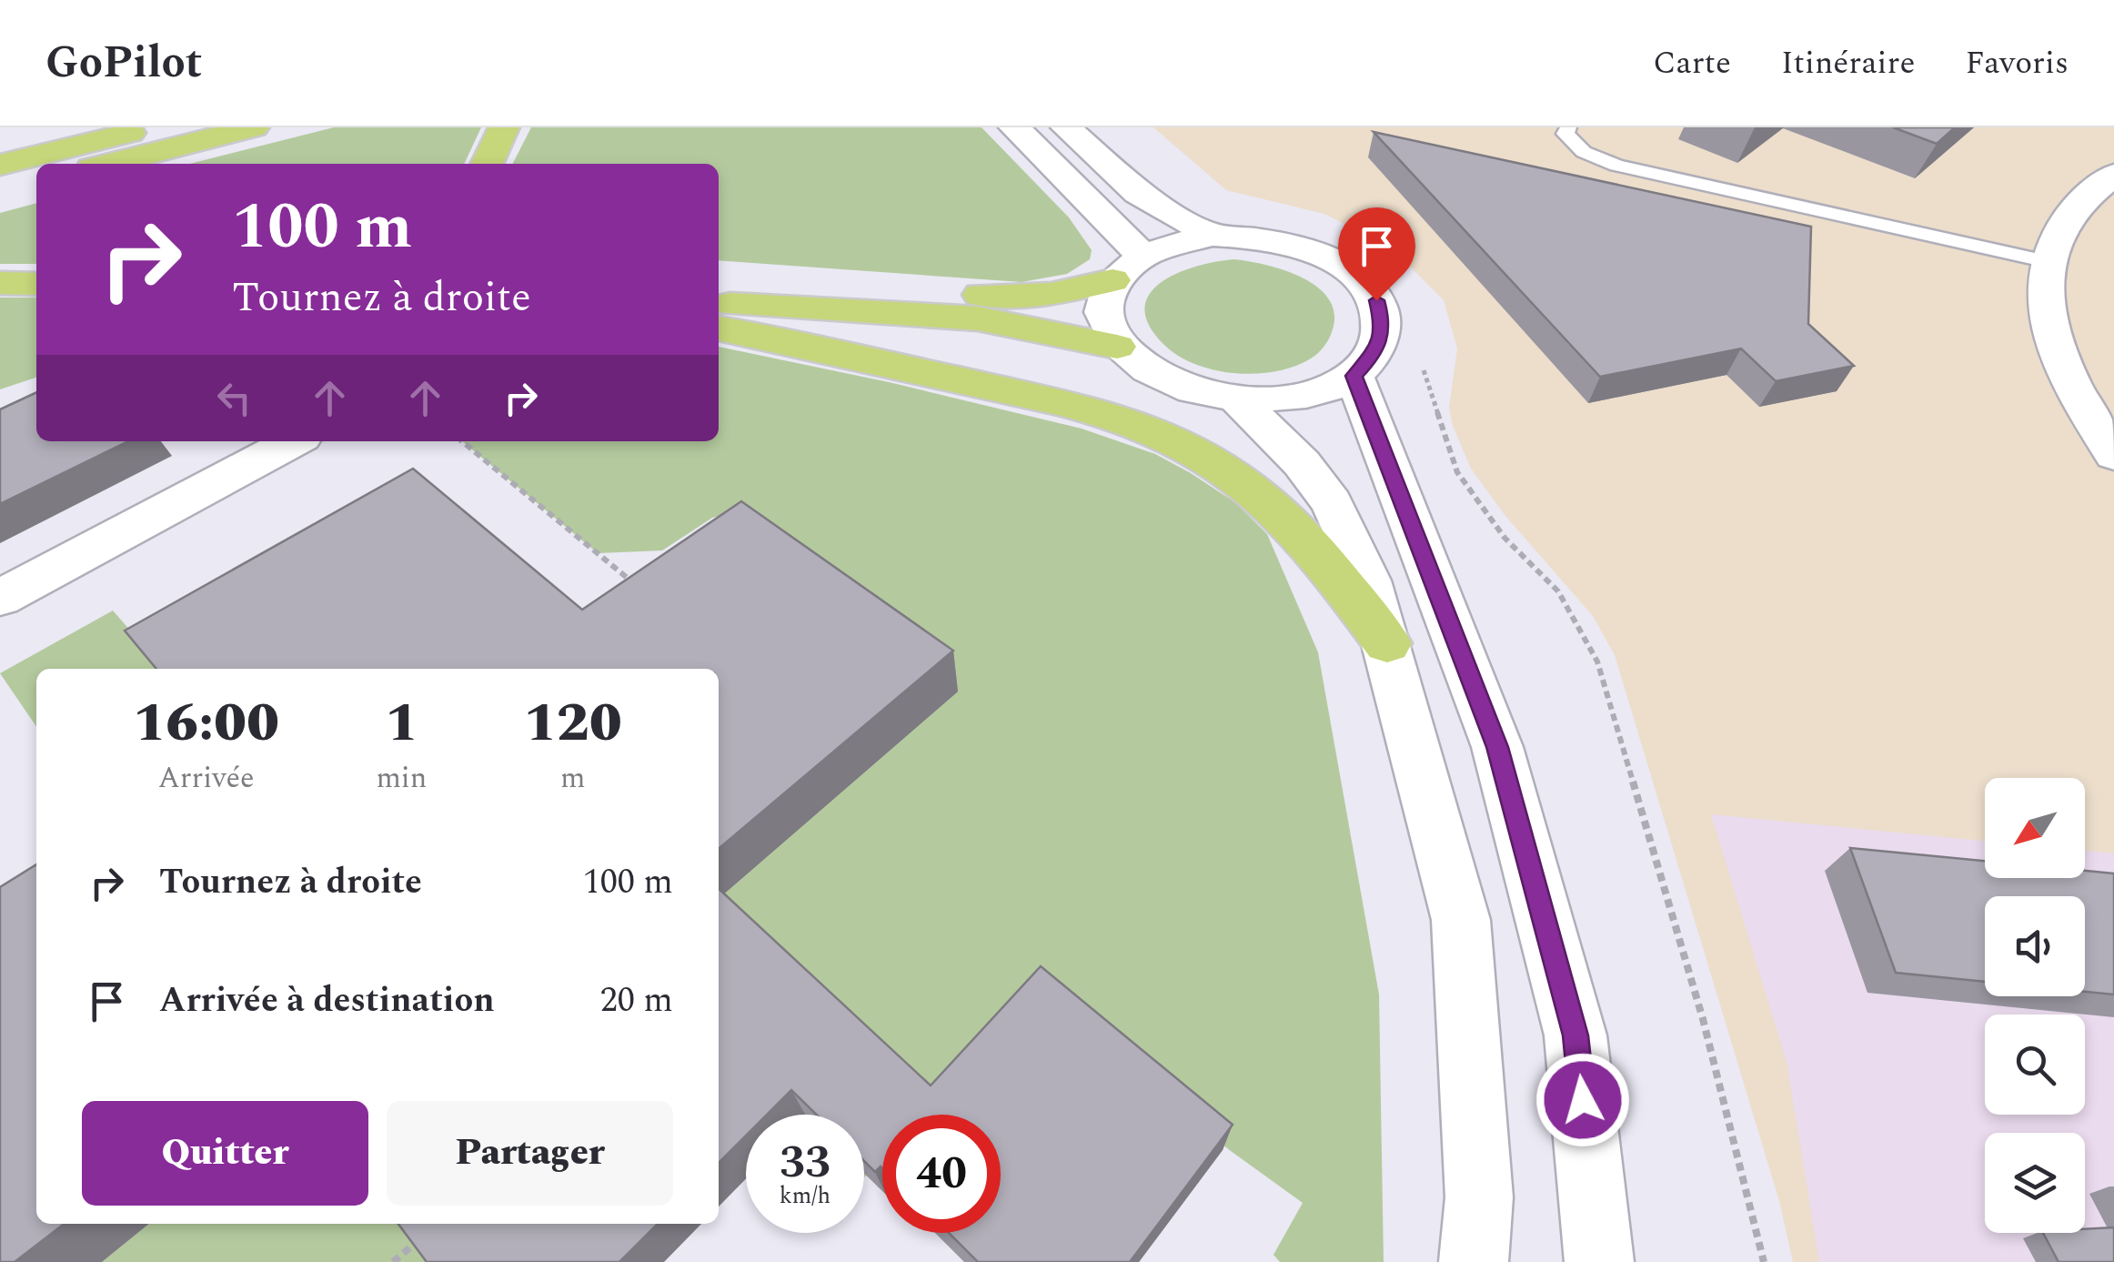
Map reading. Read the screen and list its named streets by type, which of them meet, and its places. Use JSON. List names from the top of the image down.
{
  "north": "bottom left",
  "page": {
    "header": "GoPilot",
    "nav": ["Carte", "Itinéraire", "Favoris"],
    "turn": ["100 m", "Tournez à droite"],
    "eta": [
      "16:00",
      "Arrivée",
      "1",
      "min",
      "120",
      "m"
    ],
    "list": [
      {
        "name": "Tournez à droite",
        "value": "100 m"
      },
      {
        "name": "Arrivée à destination",
        "value": "20 m"
      }
    ],
    "buttons": ["Quitter", "Partager"],
    "speed": "33 km/h",
    "limit": "40"
  }
}
